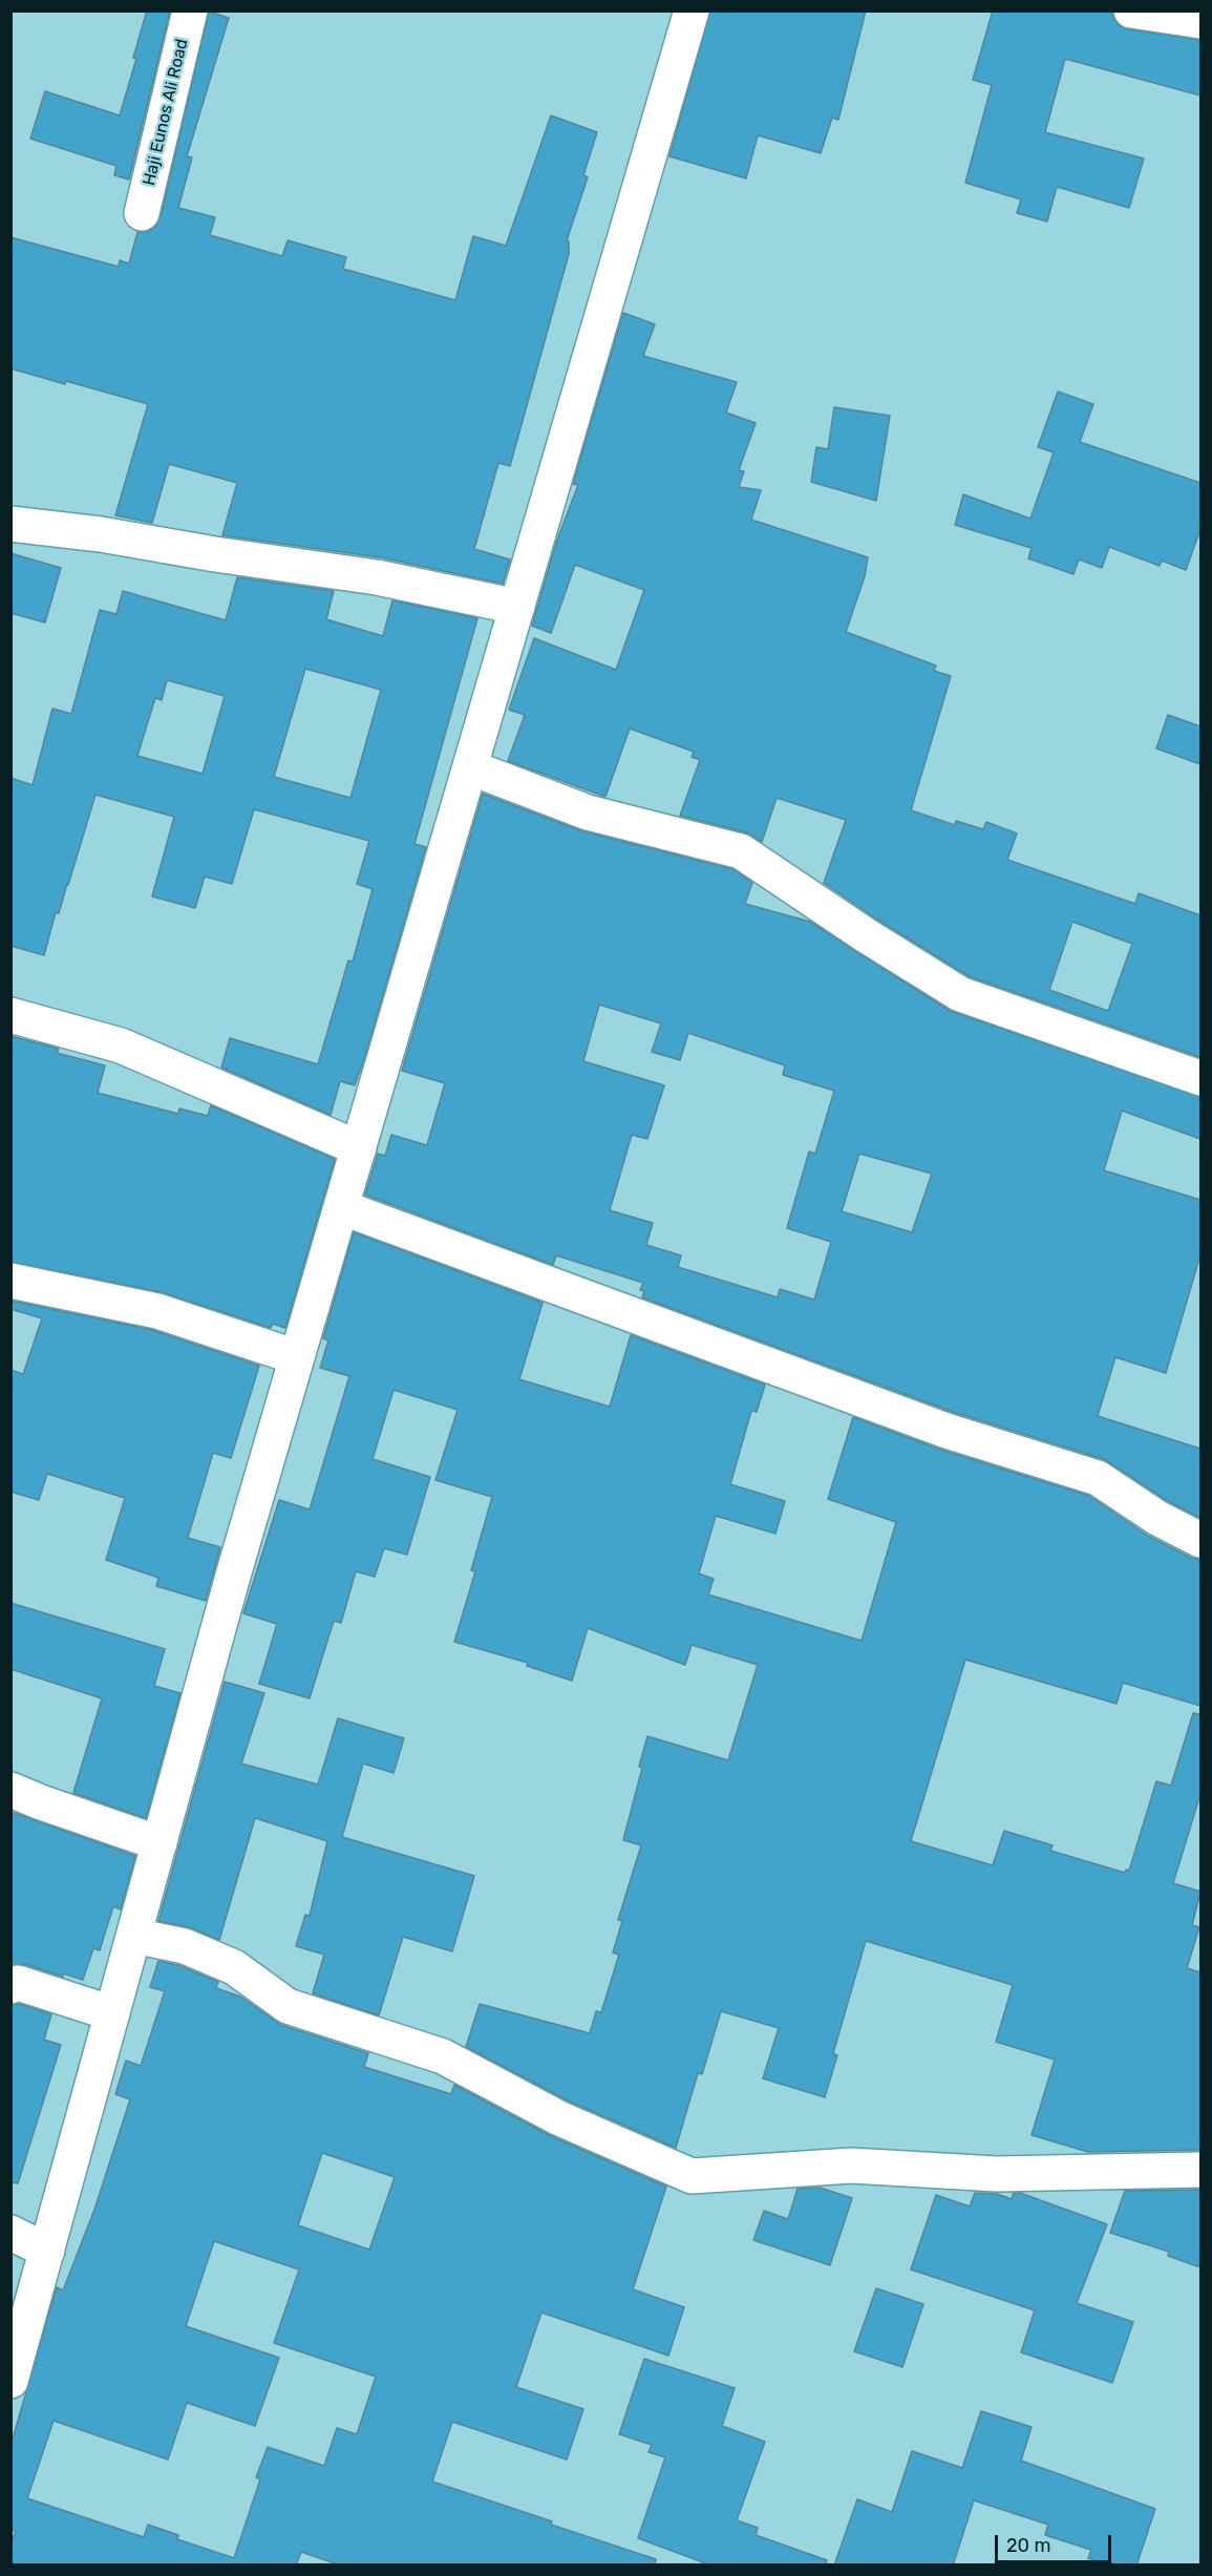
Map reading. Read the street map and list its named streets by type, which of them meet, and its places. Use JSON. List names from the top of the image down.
{
  "streets": {
    "street": ["Haji Eunos Ali Road"]
  },
  "scale_bar": "20 m"
}
